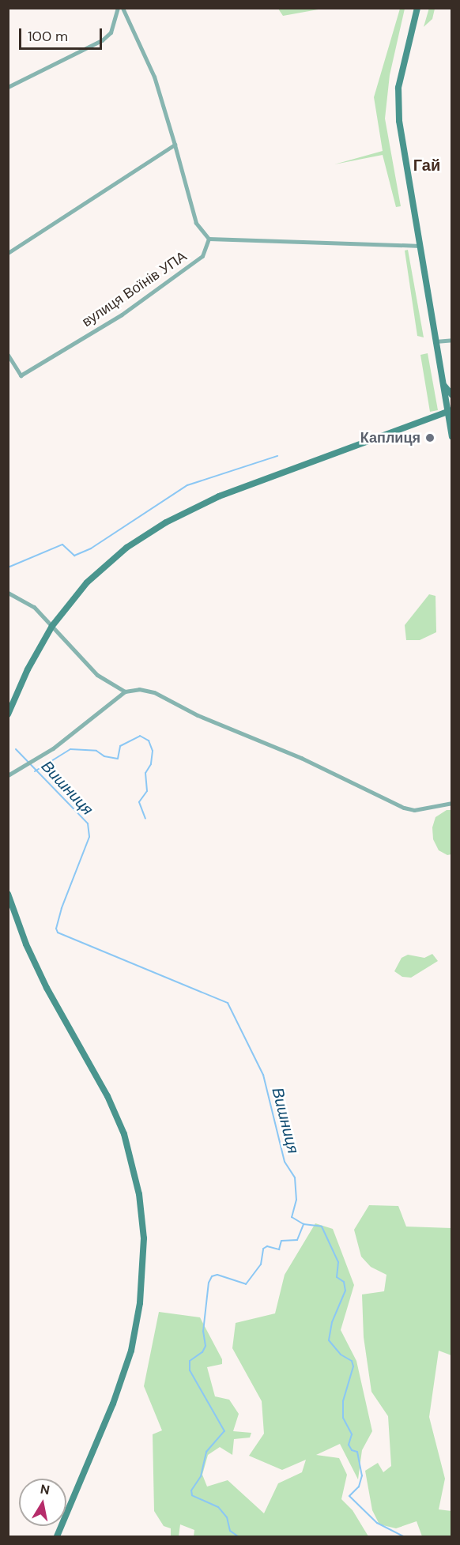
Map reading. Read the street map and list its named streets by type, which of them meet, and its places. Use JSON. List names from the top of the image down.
{
  "streets": {
    "street": ["вулиця Воїнів УПА"]
  },
  "districts": ["Гай"],
  "water": ["Вишниця"],
  "places": ["Каплиця"],
  "scale_bar": "100 m",
  "north": "top"
}
